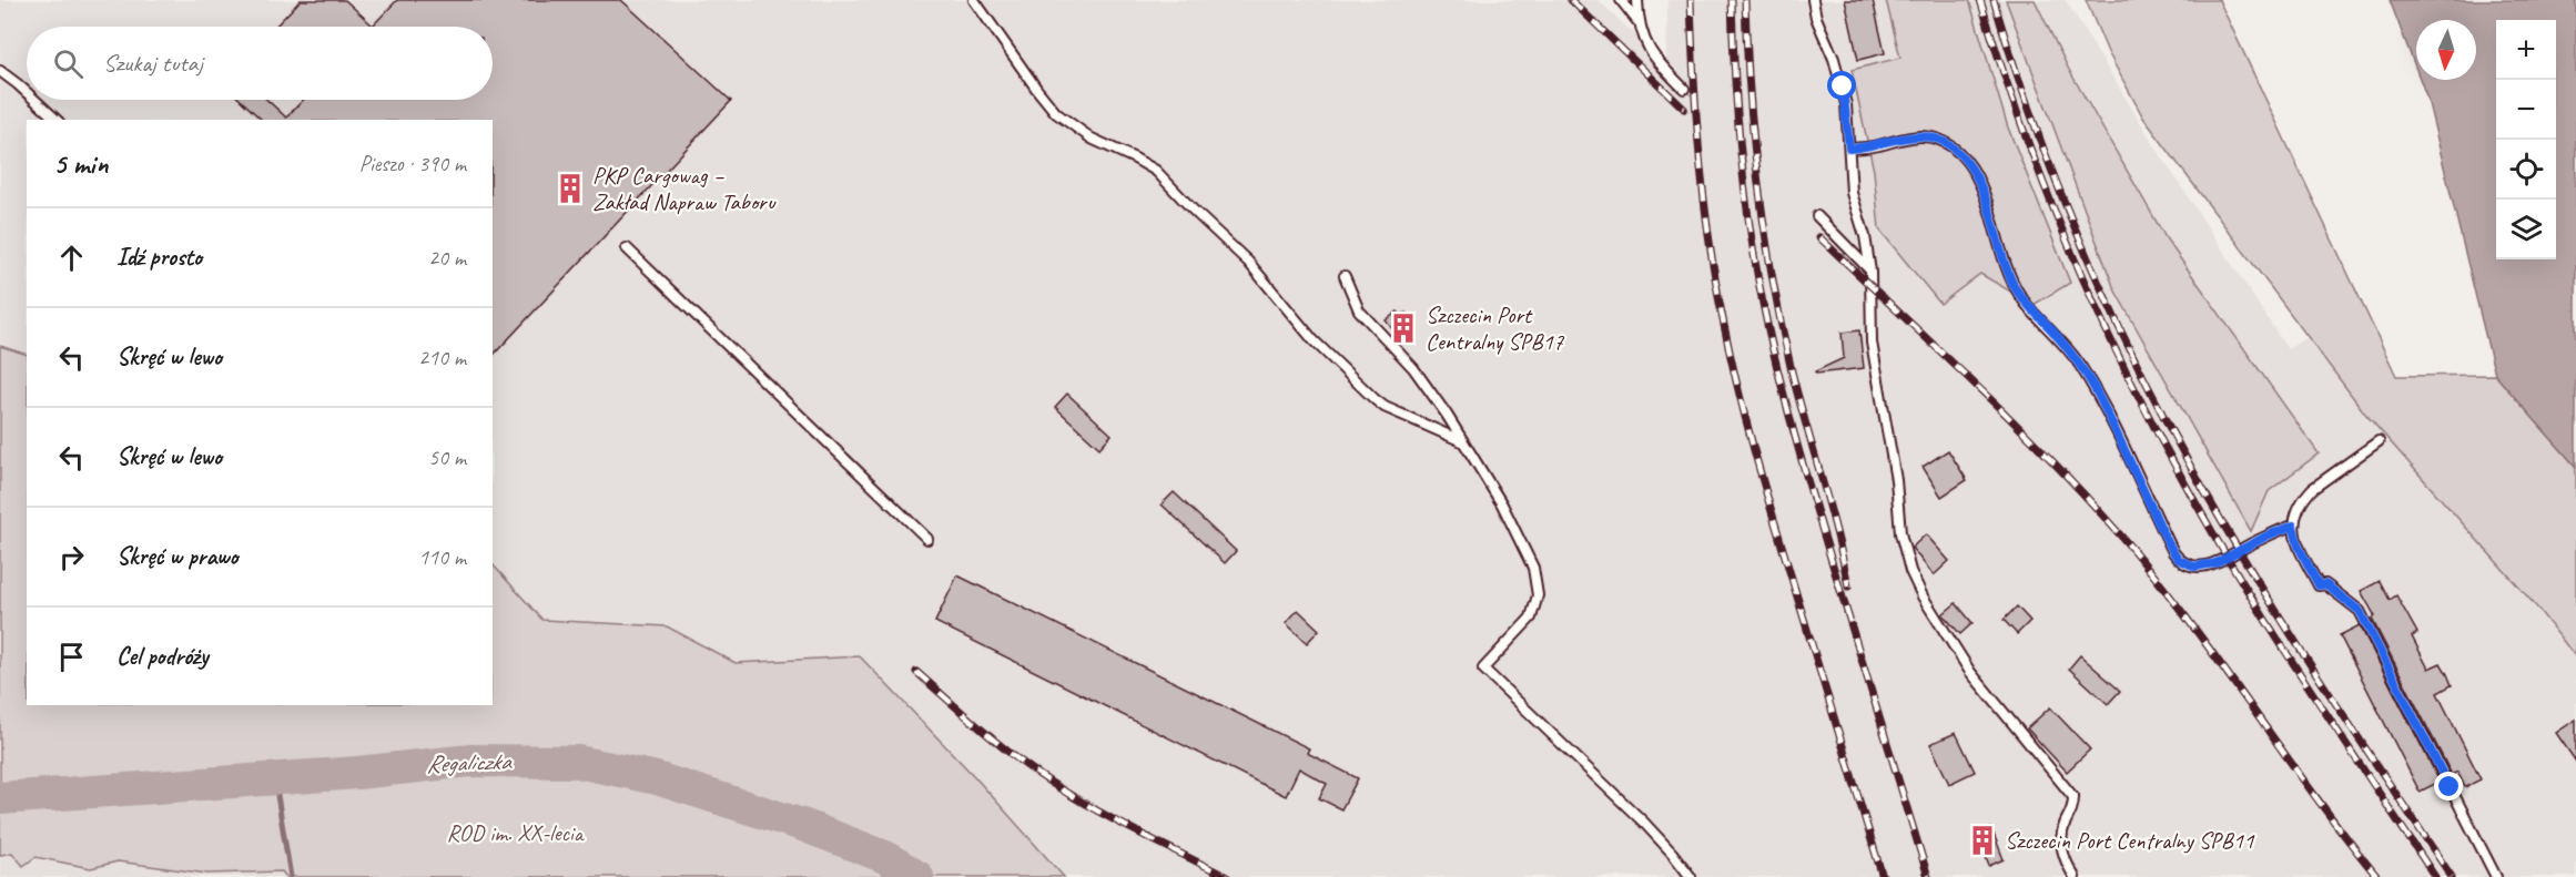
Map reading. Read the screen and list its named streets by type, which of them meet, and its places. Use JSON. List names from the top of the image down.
{
  "water": ["Regaliczka"],
  "parks": ["ROD im. XX-lecia"],
  "places": {
    "building": ["PKP Cargowag – Zakład Napraw Taboru", "Szczecin Port Centralny SPB17", "Szczecin Port Centralny SPB11"]
  },
  "north": "bottom",
  "page": {
    "map_buttons": ["+", "−"],
    "search": "Szukaj tutaj",
    "heading": ["5 min", "Pieszo · 390 m"],
    "list": [
      ["Idź prosto", "20 m"],
      ["Skręć w lewo", "210 m"],
      ["Skręć w lewo", "50 m"],
      ["Skręć w prawo", "110 m"],
      "Cel podróży"
    ]
  }
}
